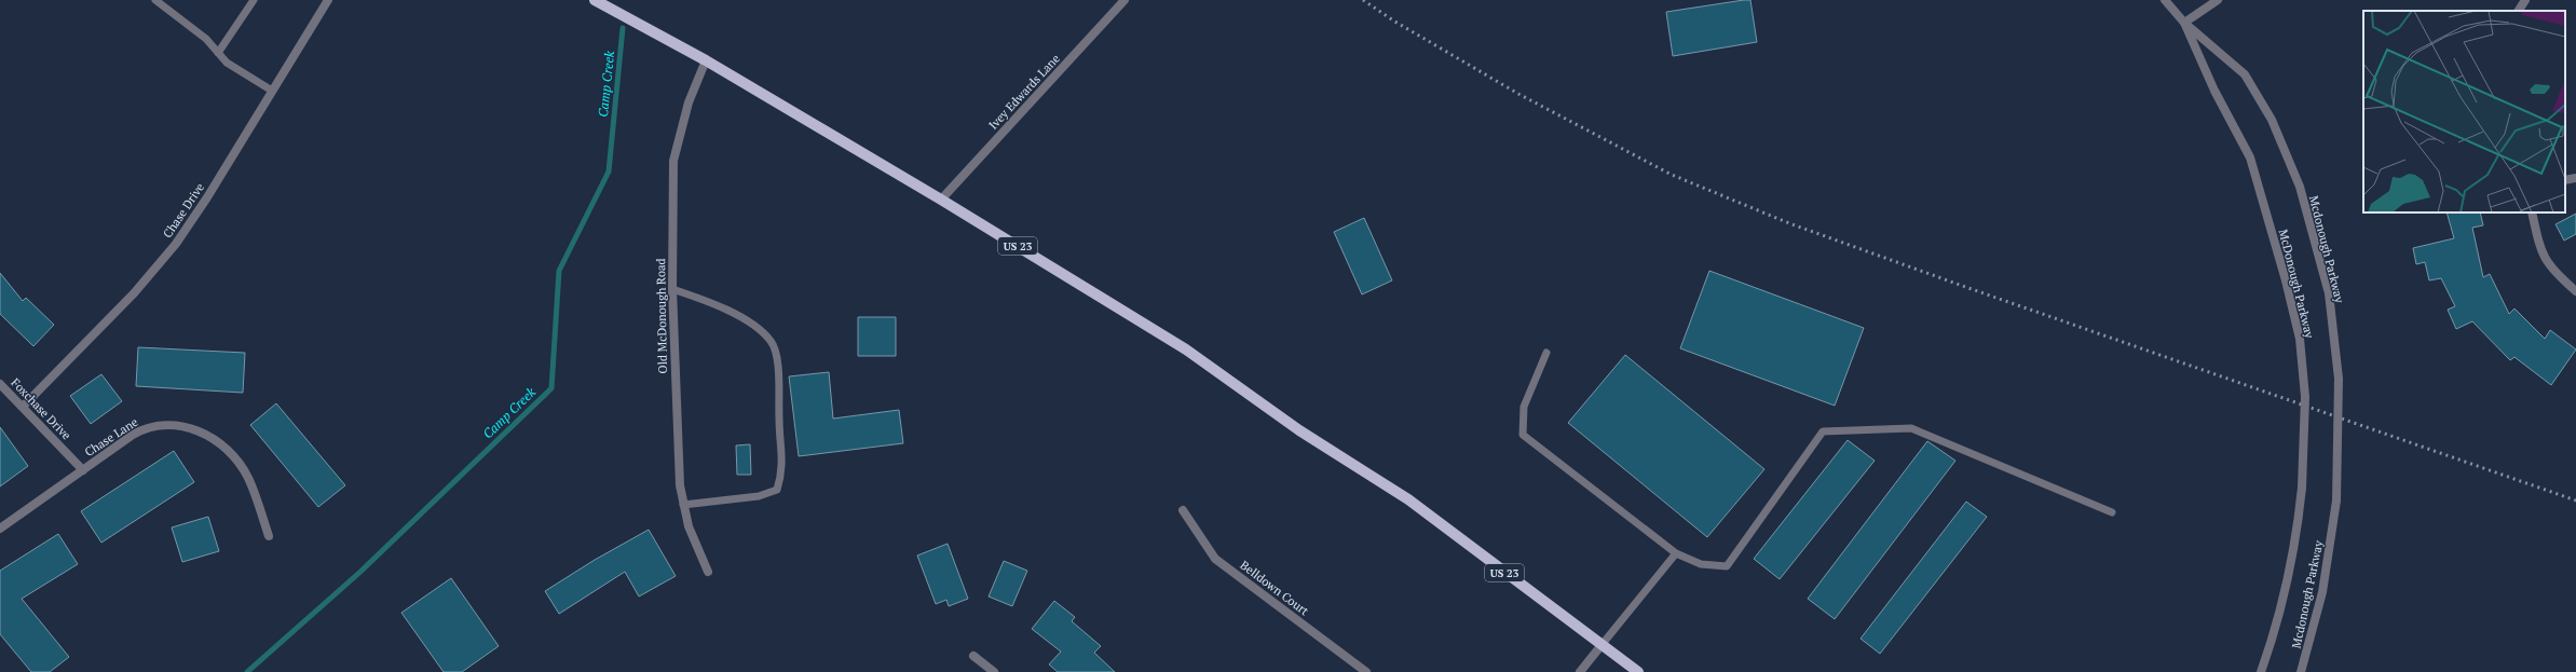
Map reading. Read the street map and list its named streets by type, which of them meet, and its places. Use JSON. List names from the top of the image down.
{
  "streets": {
    "main road": ["US 23"],
    "street": [
      "Ivey Edwards Lane",
      "Chase Drive",
      "Mcdonough Parkway",
      "McDonough Parkway",
      "Old McDonough Road",
      "Foxchase Drive",
      "Chase Lane",
      "Belldown Court"
    ]
  },
  "crossings": [
    ["Ivey Edwards Lane", "US 23"],
    ["Chase Drive", "Foxchase Drive"],
    ["US 23", "Old McDonough Road"],
    ["Mcdonough Parkway", "McDonough Parkway"],
    ["Foxchase Drive", "Chase Lane"]
  ],
  "water": ["Camp Creek"]
}
